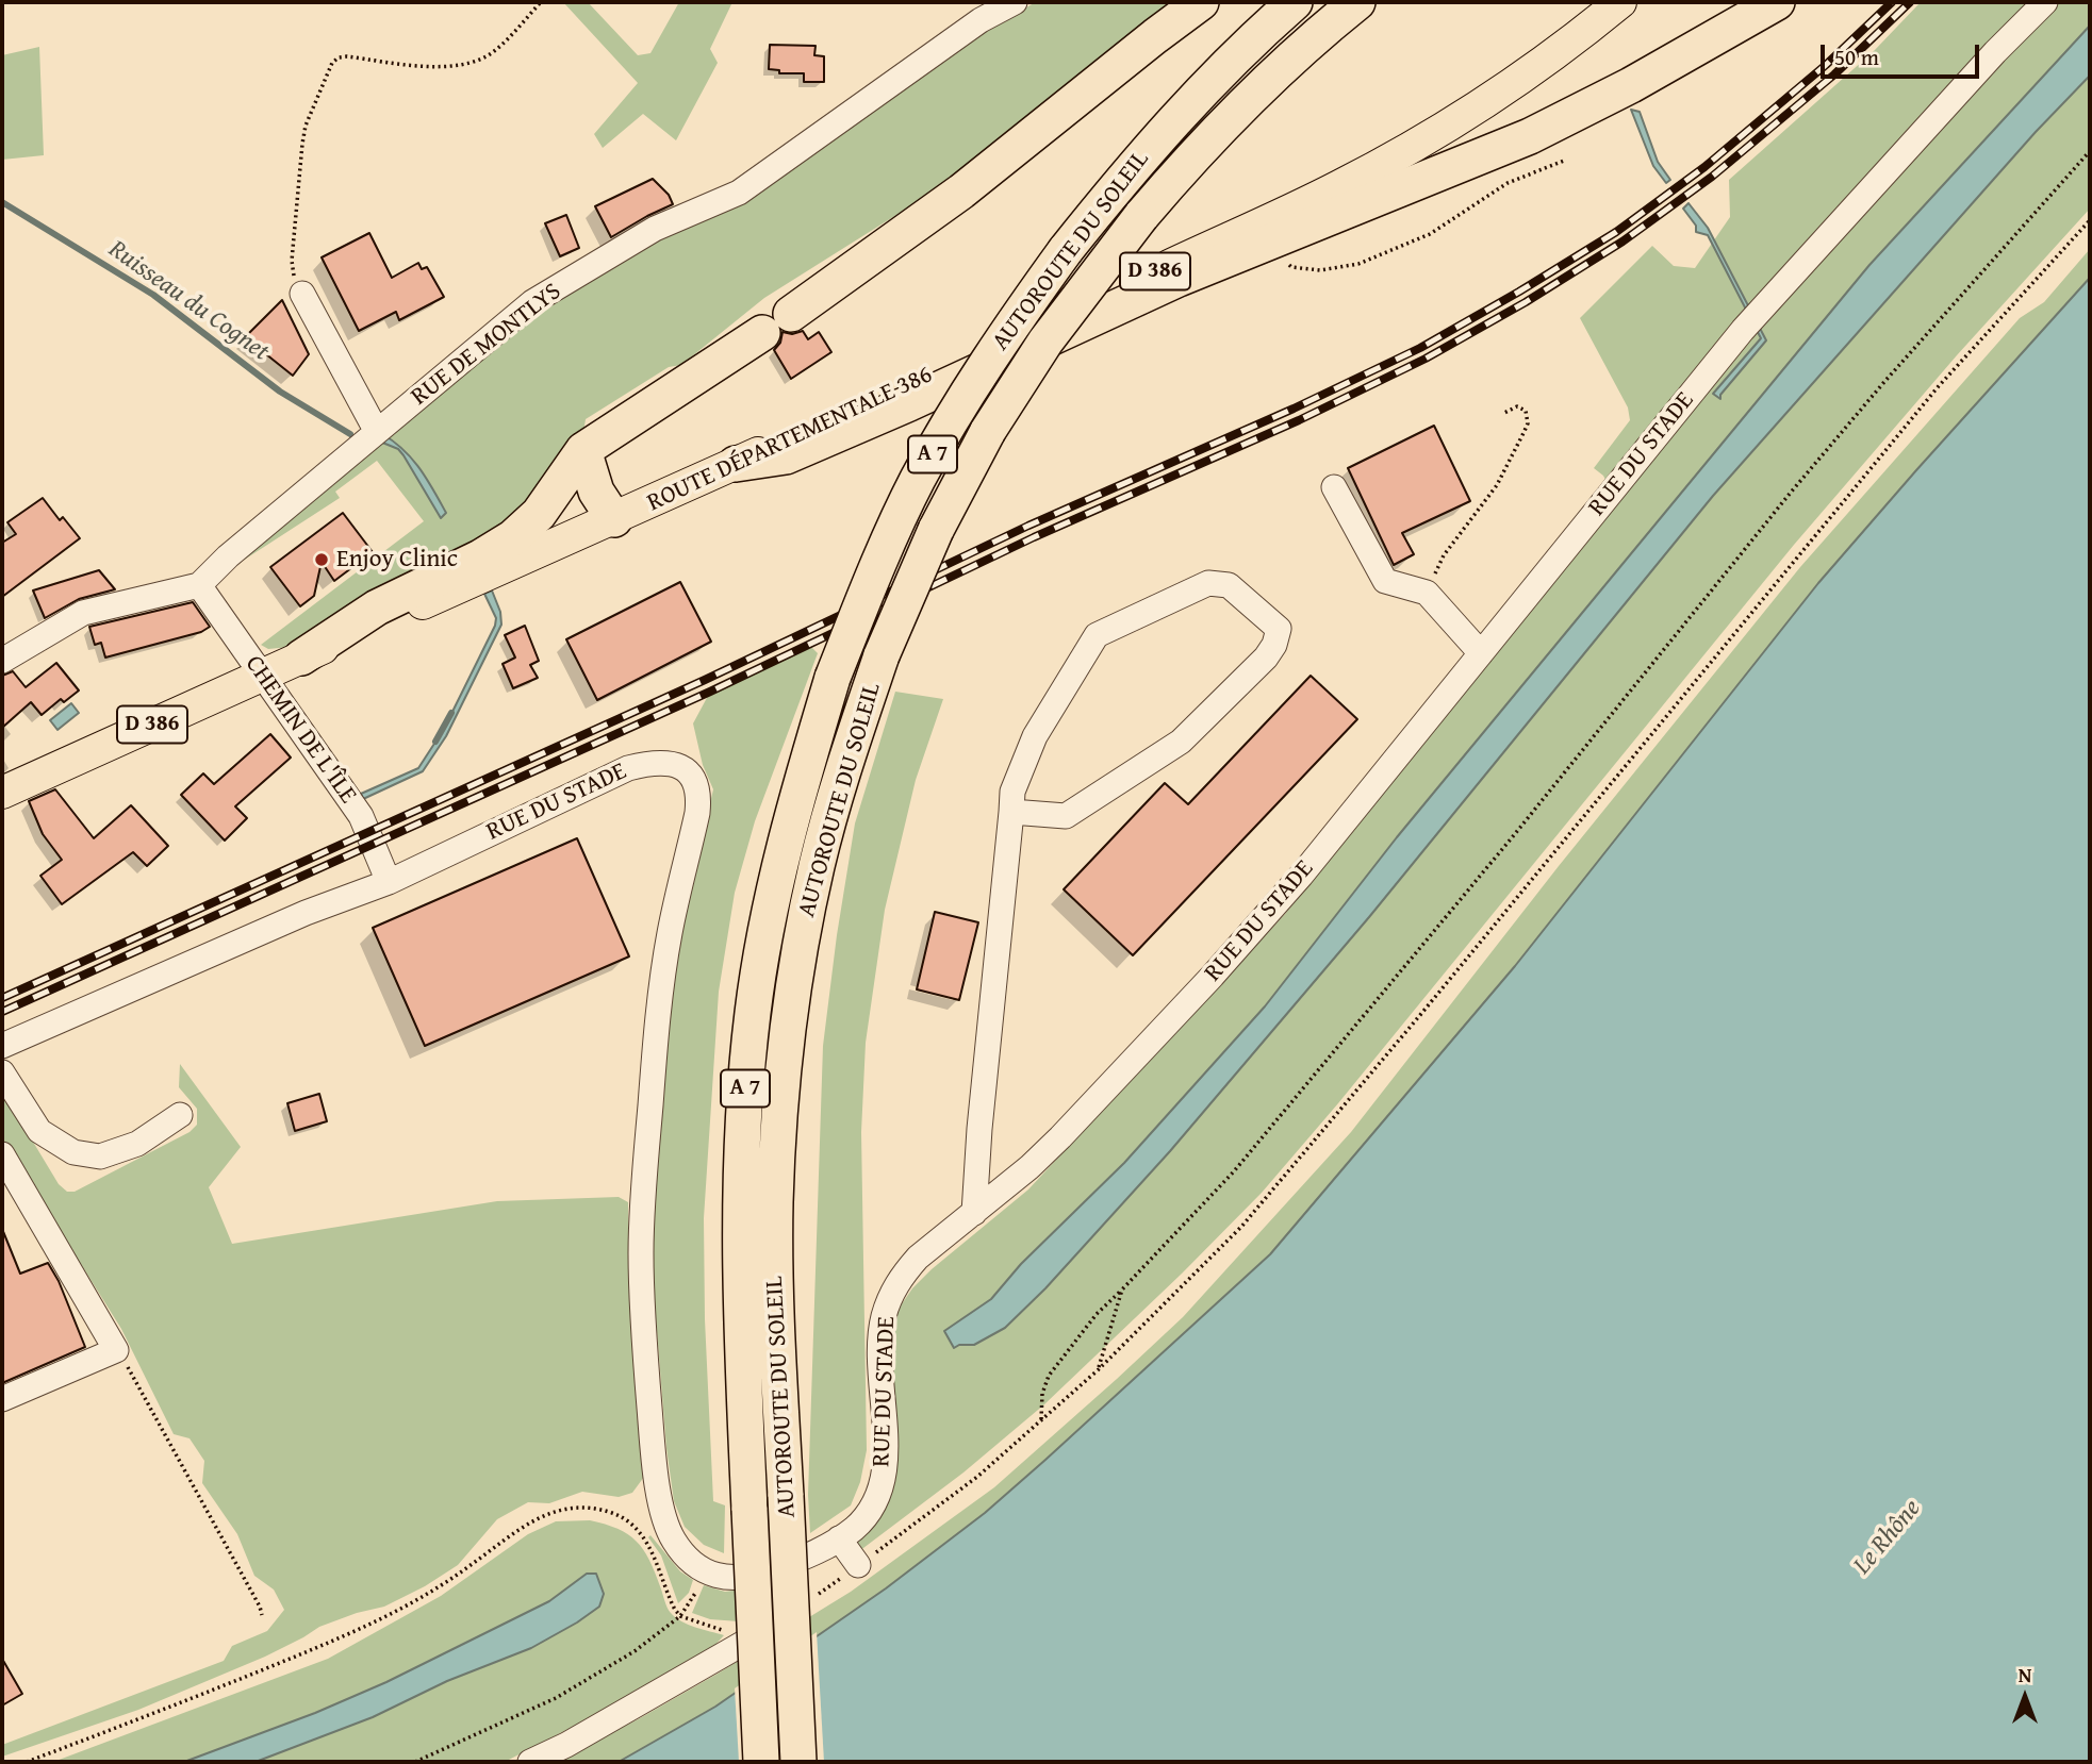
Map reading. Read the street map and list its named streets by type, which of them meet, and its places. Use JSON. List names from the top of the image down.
{
  "streets": {
    "highway": ["AUTOROUTE DU SOLEIL", "A 7"],
    "main road": ["D 386", "ROUTE DÉPARTEMENTALE 386"],
    "street": ["RUE DE MONTLYS", "RUE DU STADE", "CHEMIN DE L'ÎLE"]
  },
  "crossings": [
    ["RUE DE MONTLYS", "CHEMIN DE L'ÎLE"],
    ["ROUTE DÉPARTEMENTALE 386", "CHEMIN DE L'ÎLE"],
    ["RUE DU STADE", "CHEMIN DE L'ÎLE"]
  ],
  "water": ["Ruisseau du Cognet", "Le Rhône"],
  "places": ["Enjoy Clinic"],
  "scale_bar": "50 m",
  "north": "top"
}
